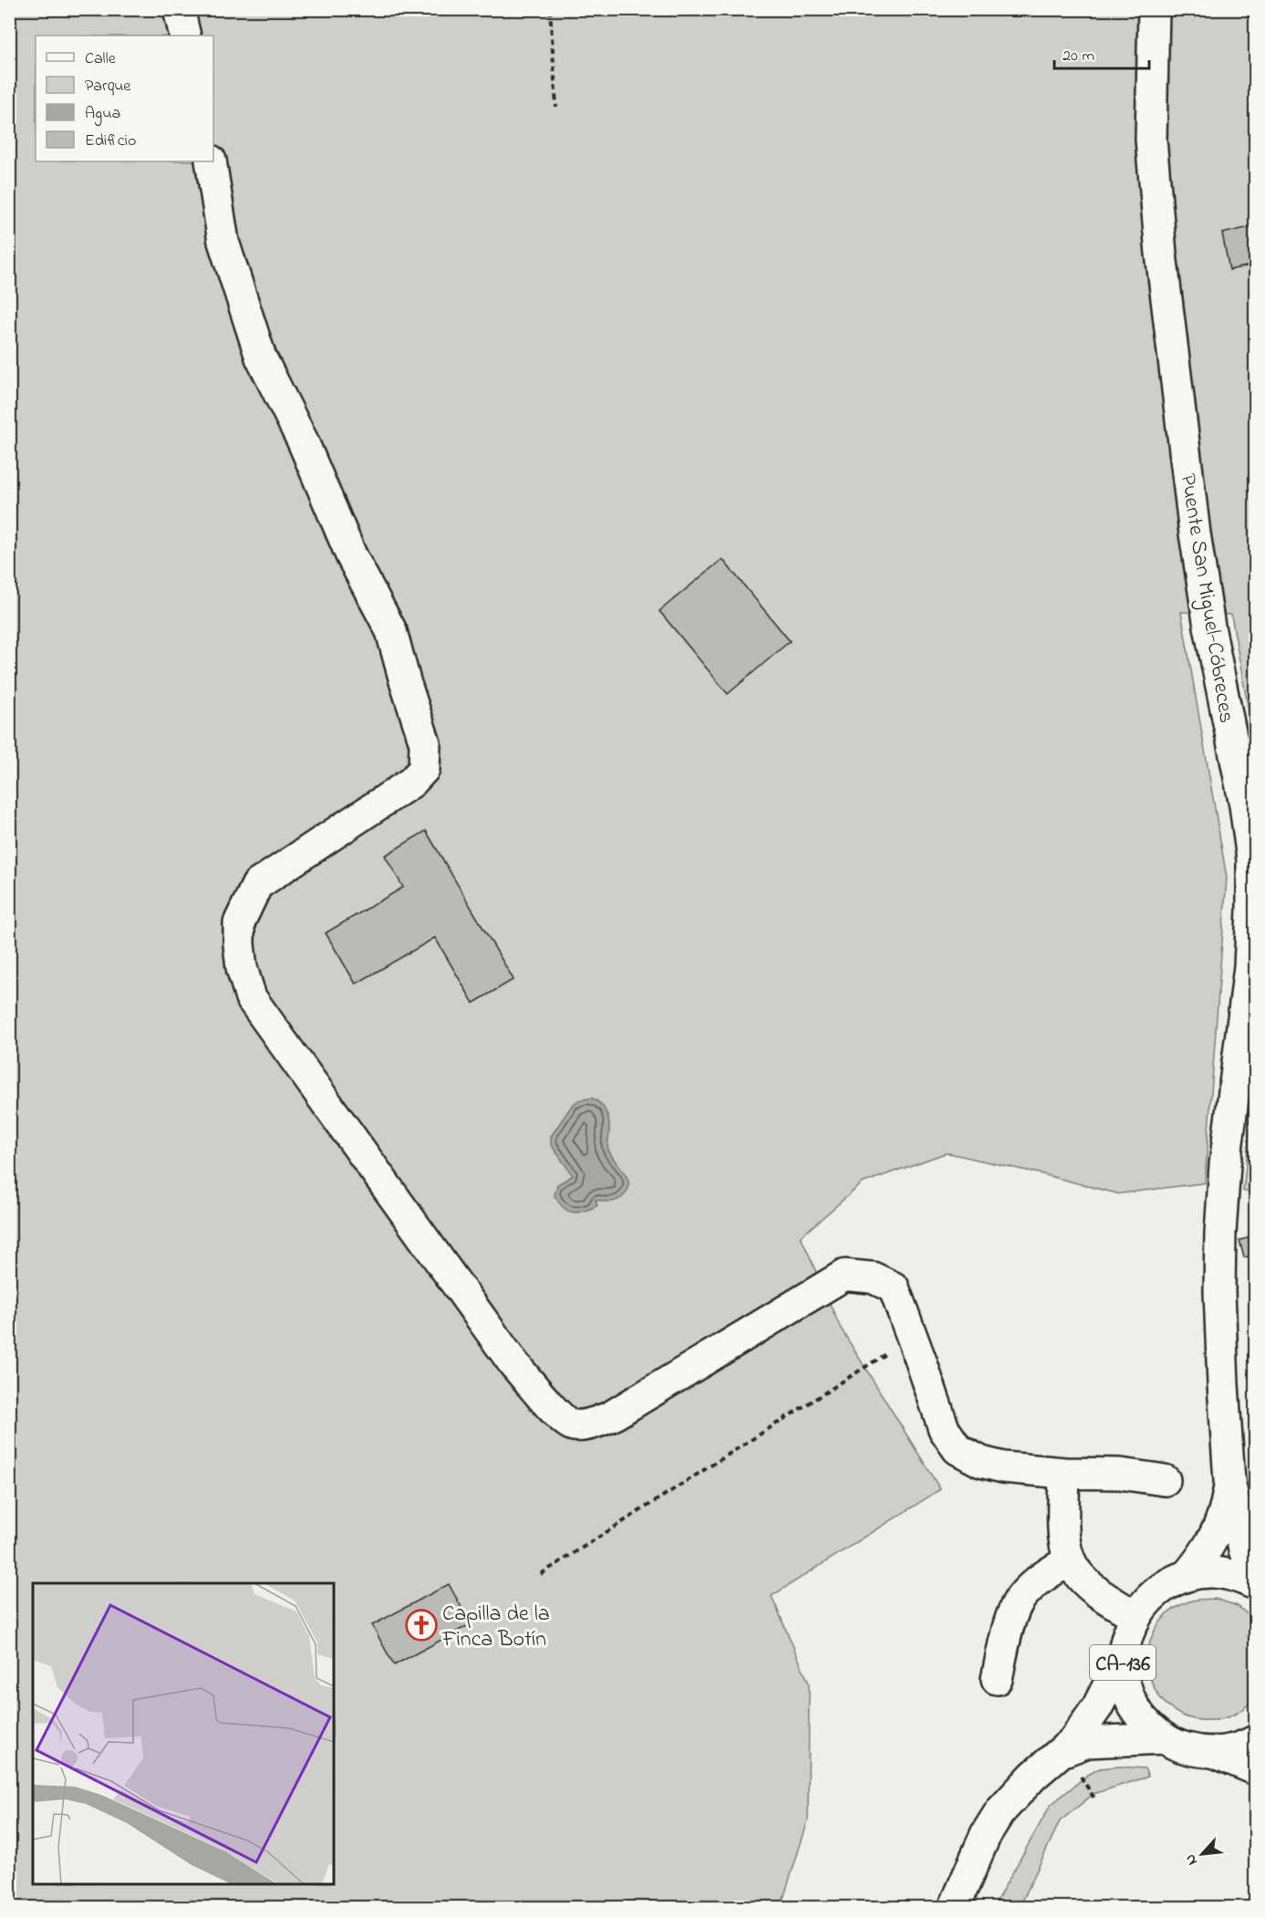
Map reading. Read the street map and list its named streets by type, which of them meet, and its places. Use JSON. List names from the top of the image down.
{
  "streets": {
    "street": ["Puente San Miguel-Cóbreces", "CA-136"]
  },
  "crossings": [
    ["Puente San Miguel-Cóbreces", "CA-136"]
  ],
  "places": {
    "church": ["Capilla de la Finca Botín"]
  },
  "legend": [
    "Calle",
    "Parque",
    "Agua",
    "Edificio"
  ],
  "scale_bar": "20 m",
  "north": "bottom left"
}
